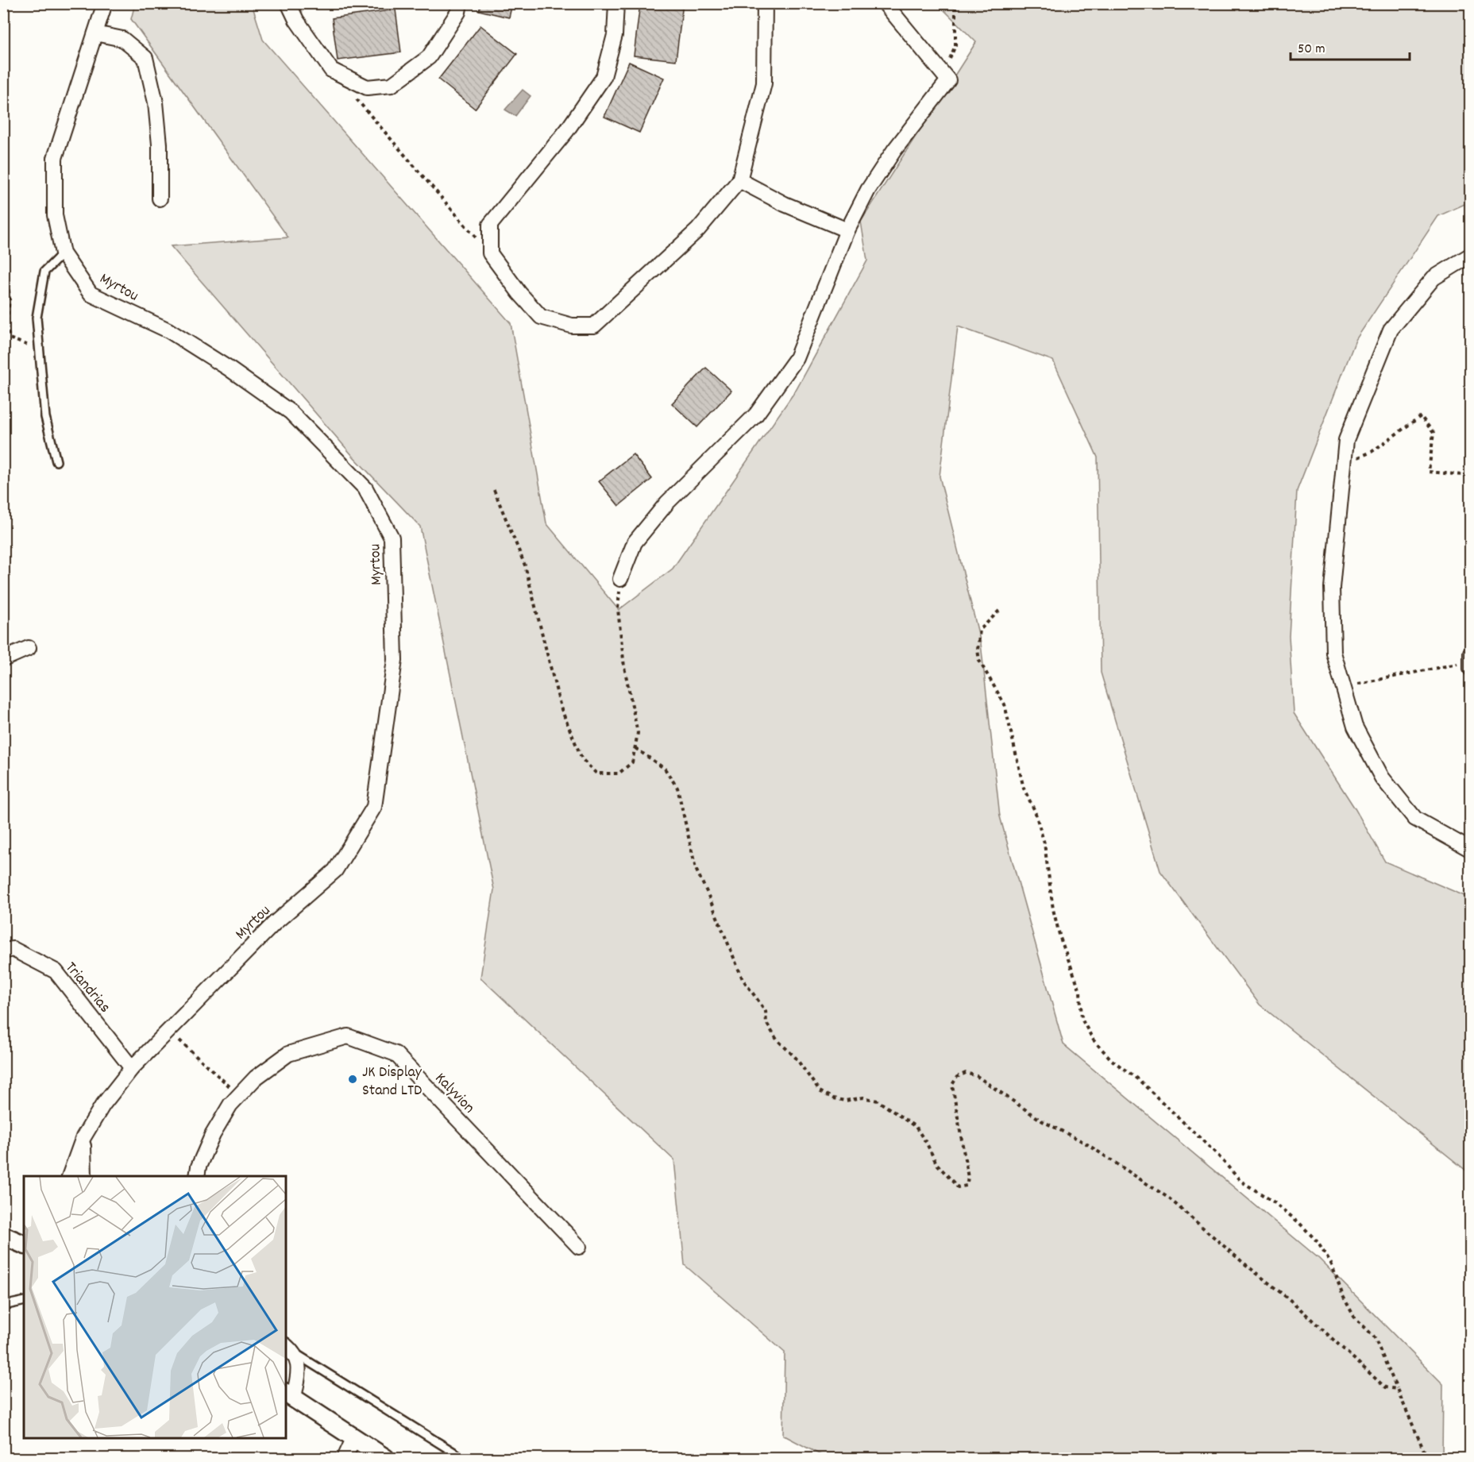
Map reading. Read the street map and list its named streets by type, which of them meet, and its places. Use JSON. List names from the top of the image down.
{
  "streets": {
    "street": ["Myrtou", "Triandrias", "Kalyvion"]
  },
  "crossings": [
    ["Myrtou", "Triandrias"]
  ],
  "places": ["JK Display Stand LTD"],
  "scale_bar": "50 m"
}
